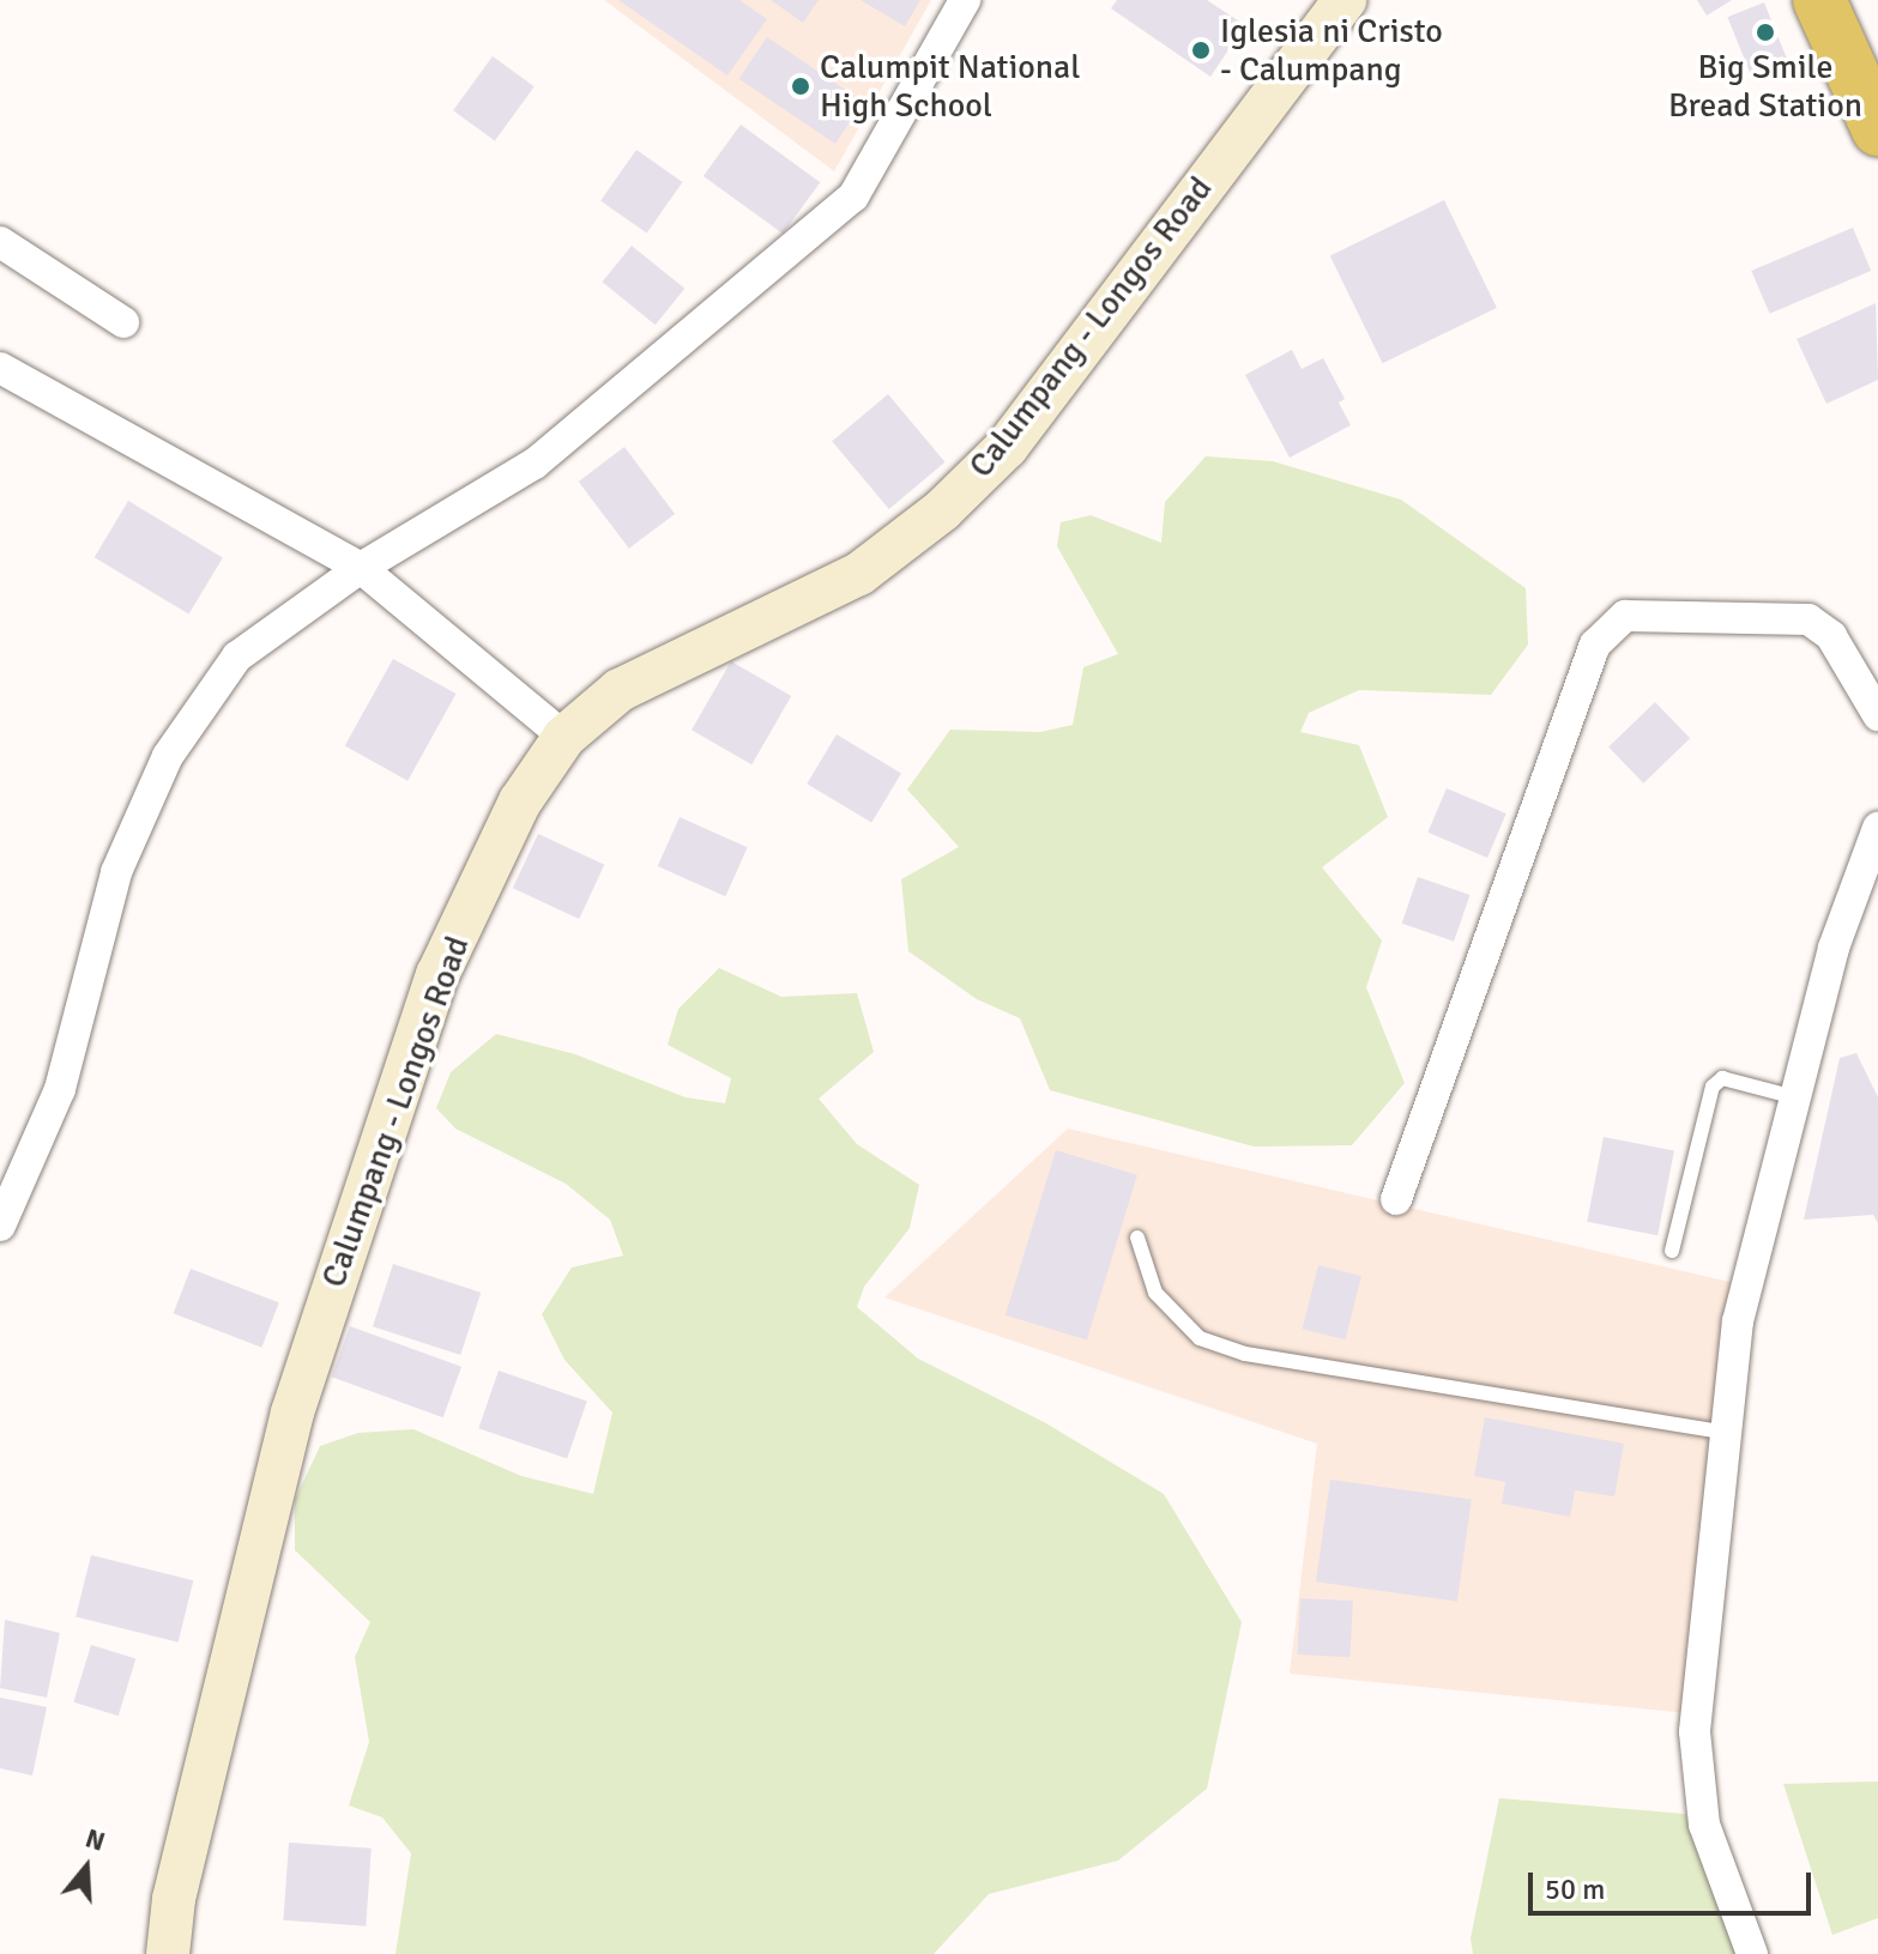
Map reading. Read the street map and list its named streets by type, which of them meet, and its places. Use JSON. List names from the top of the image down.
{
  "streets": {
    "street": ["Calumpang - Longos Road"]
  },
  "places": ["Big Smile Bread Station", "Iglesia ni Cristo - Calumpang", "Calumpit National High School"],
  "scale_bar": "50 m",
  "north": "top"
}
